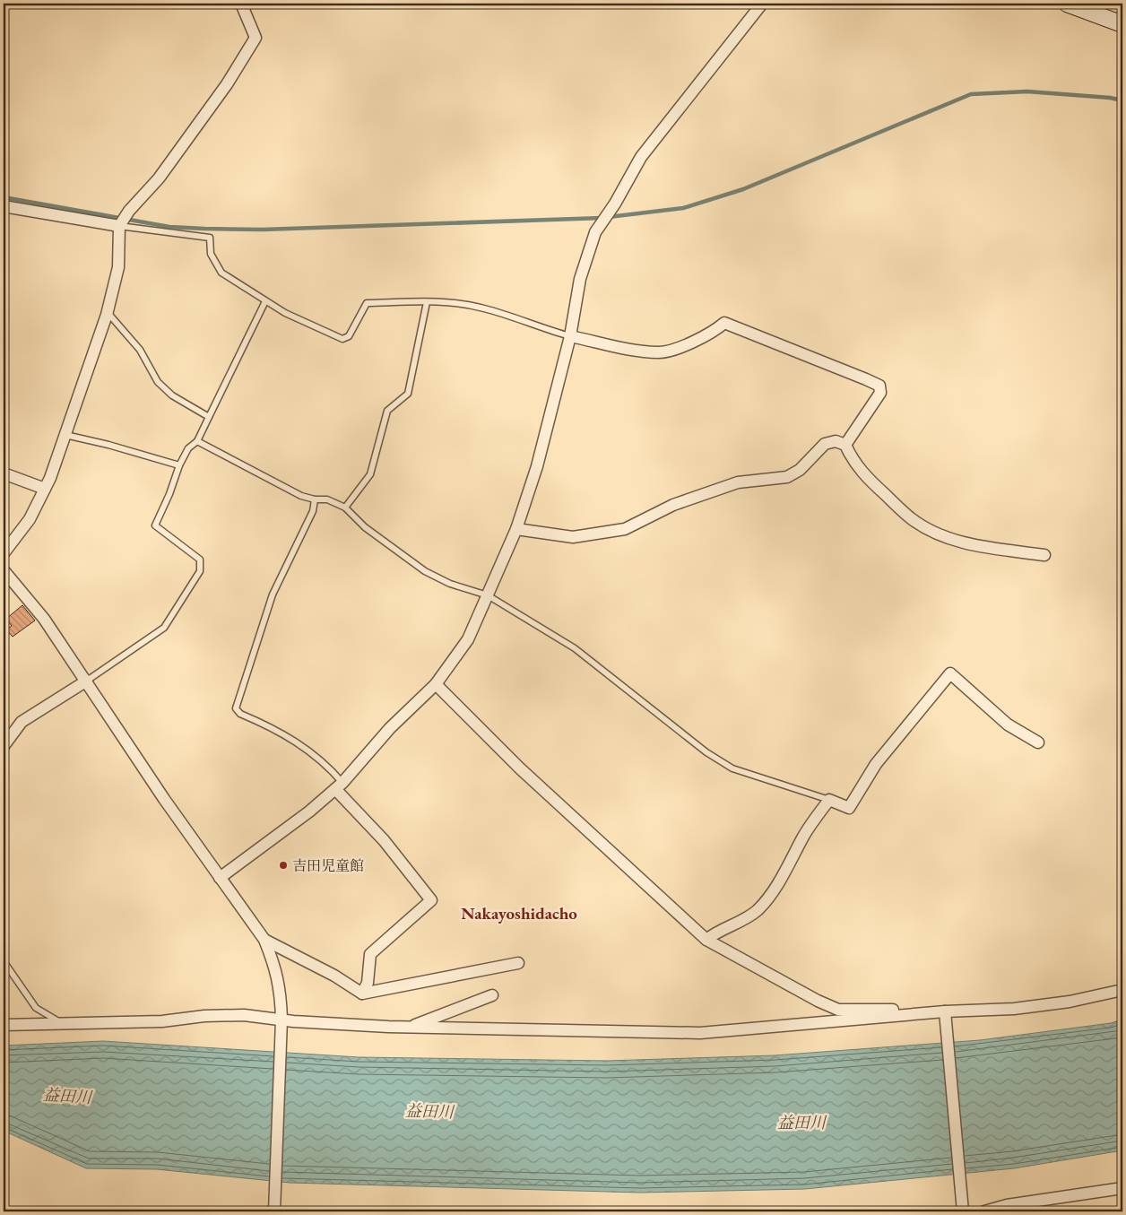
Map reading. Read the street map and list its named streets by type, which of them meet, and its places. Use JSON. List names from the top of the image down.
{
  "districts": ["Nakayoshidacho"],
  "water": ["益田川"],
  "places": ["吉田児童館"]
}
